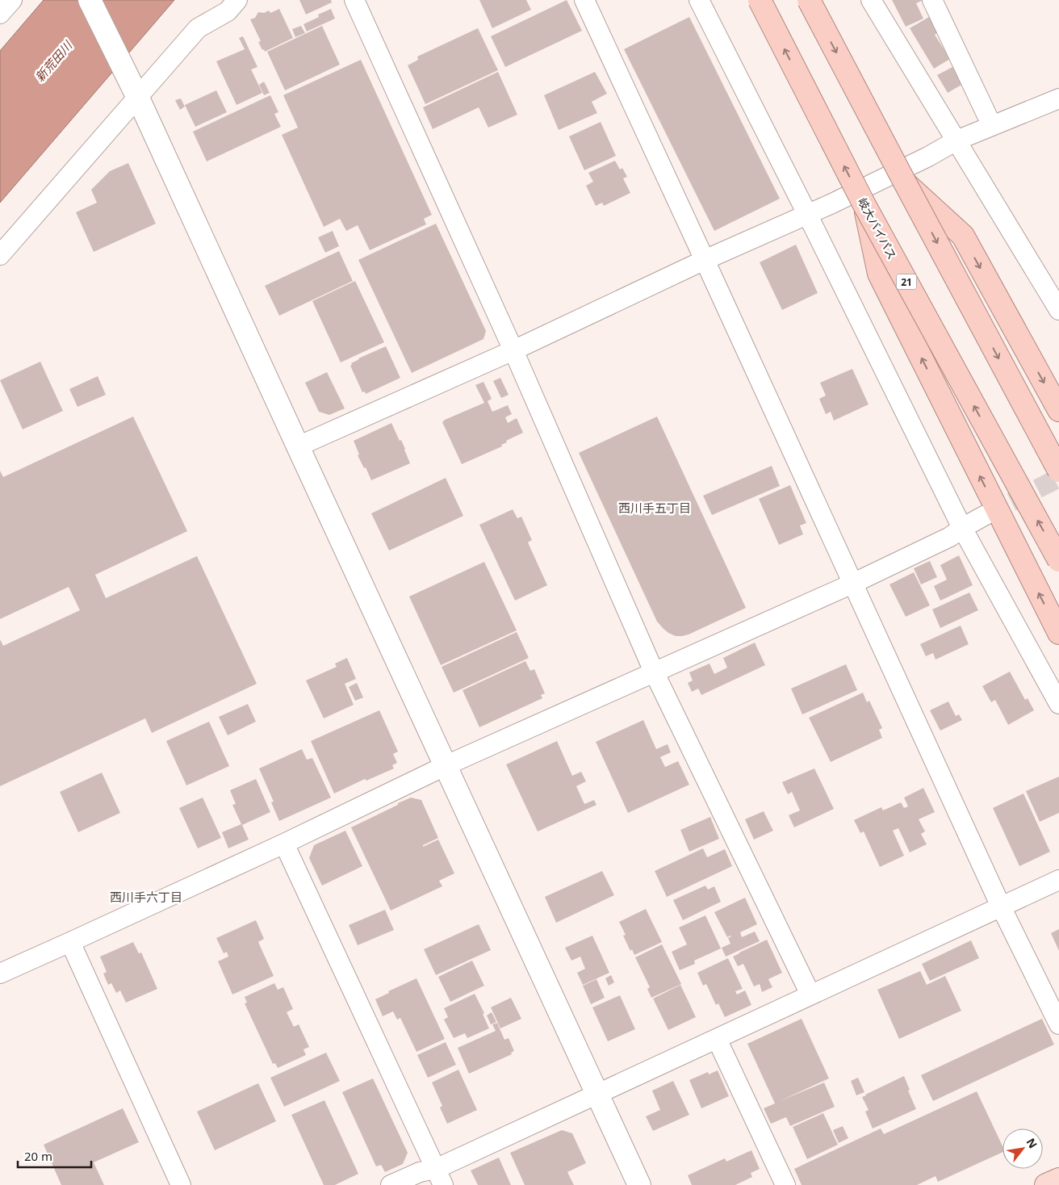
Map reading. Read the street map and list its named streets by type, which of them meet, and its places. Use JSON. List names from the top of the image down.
{
  "streets": {
    "highway": ["岐大バイパス", "21"]
  },
  "crossings": [
    ["岐大バイパス", "21"]
  ],
  "districts": ["西川手五丁目", "西川手六丁目"],
  "water": ["新荒田川"],
  "scale_bar": "20 m",
  "north": "top right"
}
